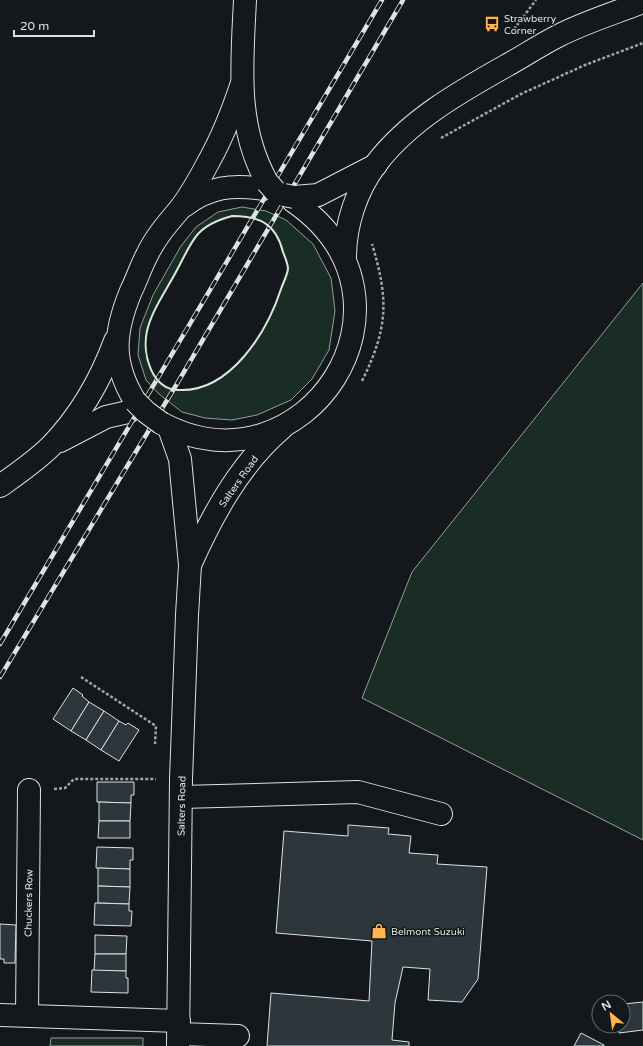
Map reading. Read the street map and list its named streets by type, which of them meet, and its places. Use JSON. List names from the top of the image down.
{
  "streets": {
    "main road": ["Salters Road", "Chuckers Row"]
  },
  "places": {
    "bus stop": ["Strawberry Corner"],
    "shop": ["Belmont Suzuki"]
  },
  "scale_bar": "20 m",
  "north": "top left"
}
